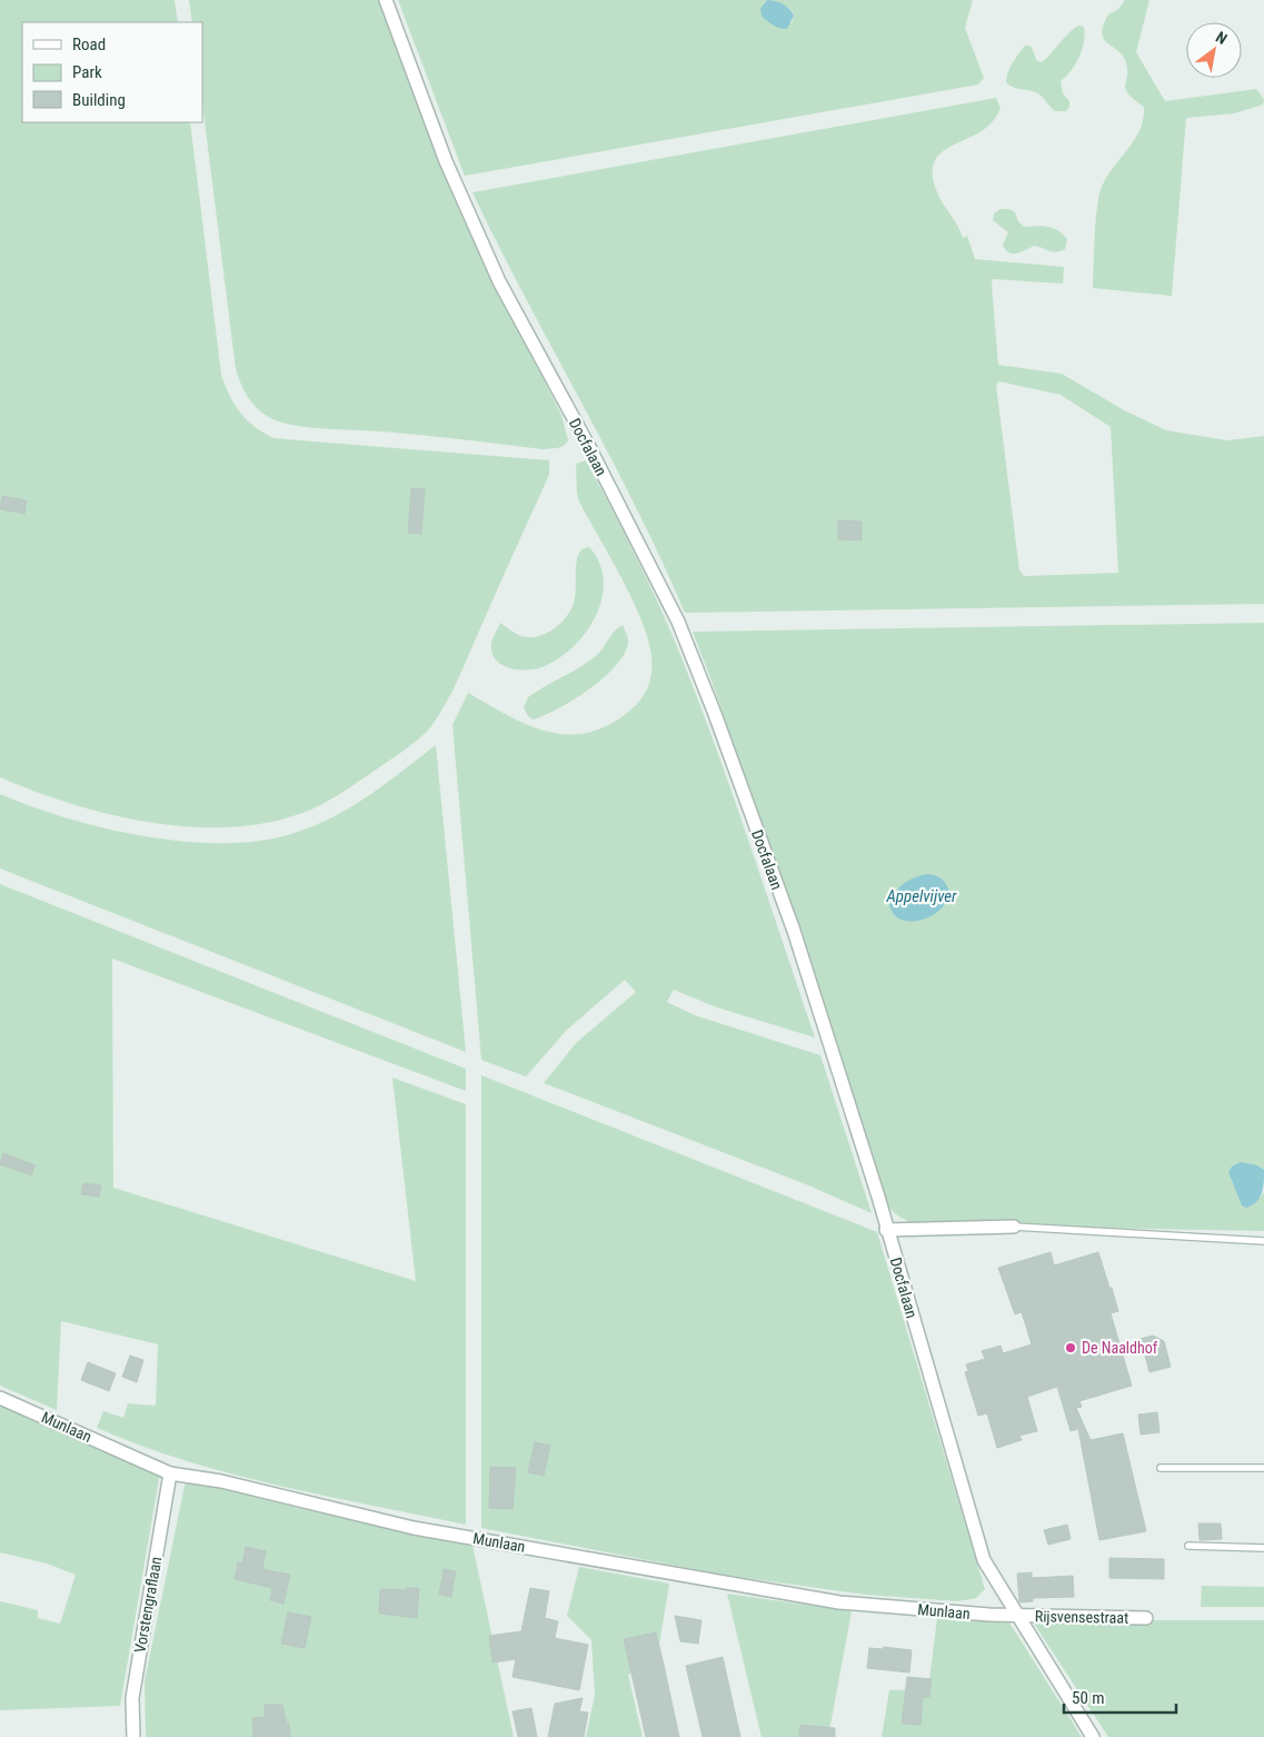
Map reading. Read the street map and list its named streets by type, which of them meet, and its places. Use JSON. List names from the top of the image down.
{
  "streets": {
    "street": [
      "Docfalaan",
      "Munlaan",
      "Vorstengraflaan",
      "Rijsvensestraat"
    ]
  },
  "crossings": [
    ["Docfalaan", "Munlaan"],
    ["Docfalaan", "Rijsvensestraat"],
    ["Munlaan", "Vorstengraflaan"],
    ["Munlaan", "Rijsvensestraat"]
  ],
  "water": ["Appelvijver"],
  "places": ["De Naaldhof"],
  "legend": ["Road", "Park", "Building"],
  "scale_bar": "50 m",
  "north": "top right"
}
